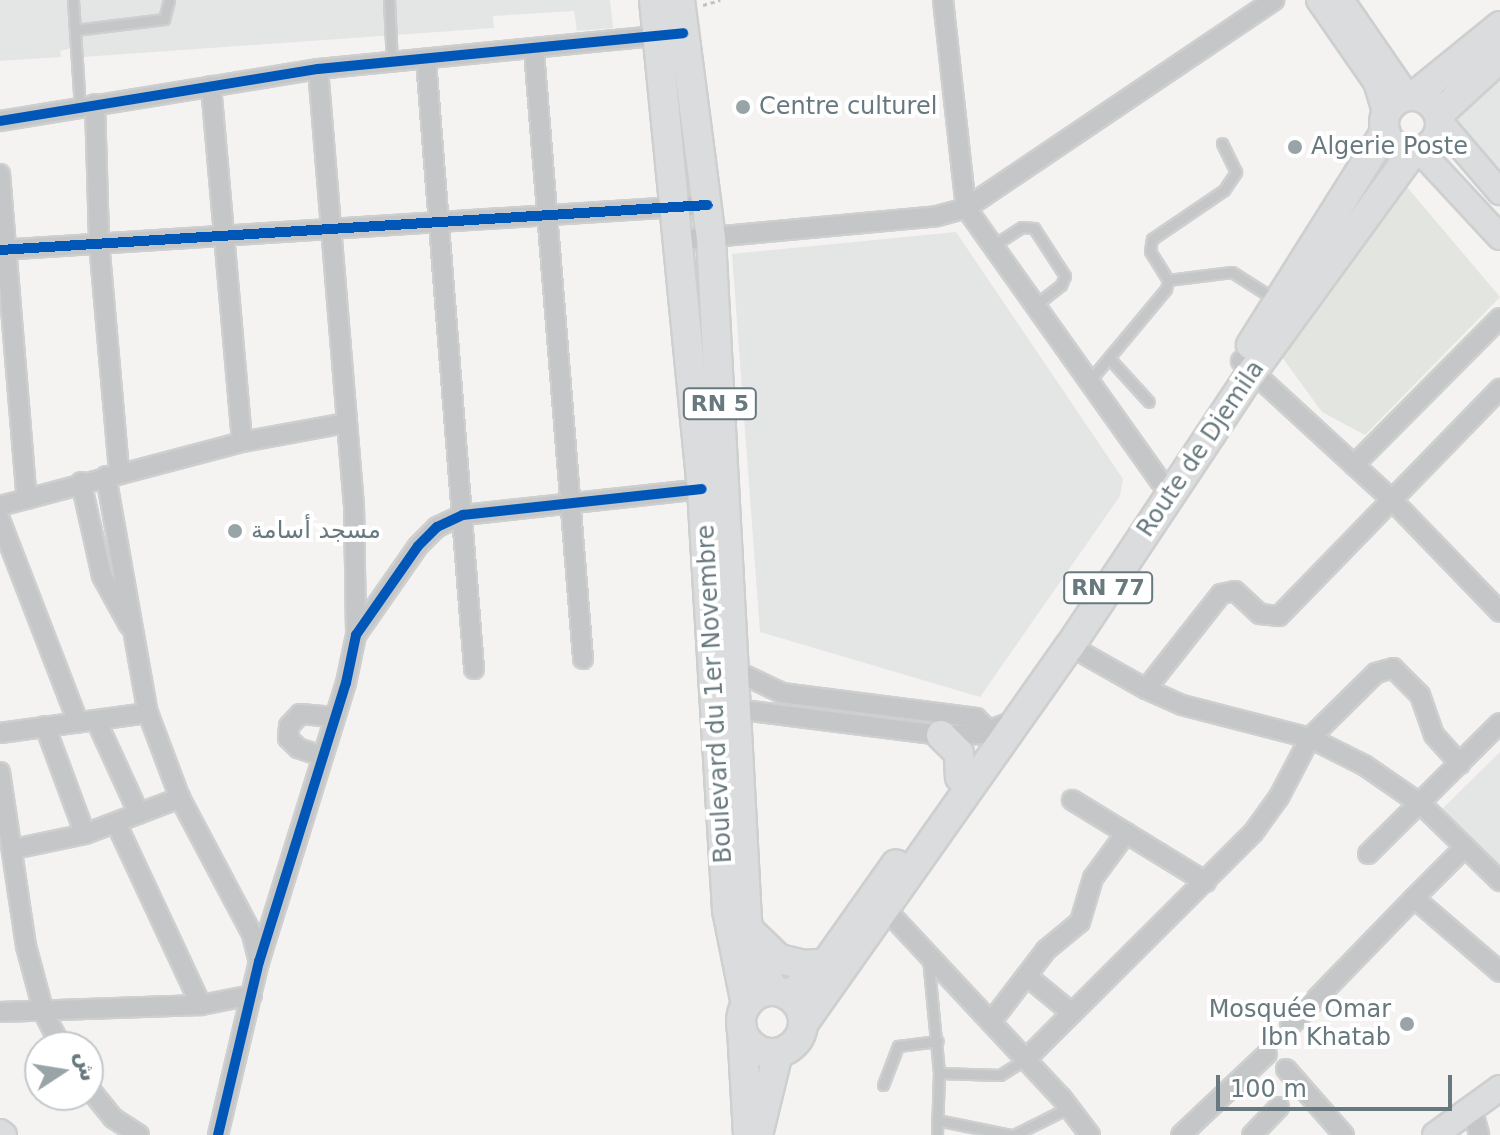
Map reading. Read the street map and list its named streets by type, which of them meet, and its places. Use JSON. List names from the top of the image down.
{
  "streets": {
    "main road": [
      "RN 5",
      "Route de Djemila",
      "RN 77",
      "Boulevard du 1er Novembre"
    ]
  },
  "crossings": [
    ["Route de Djemila", "Boulevard du 1er Novembre"]
  ],
  "places": [
    "Centre culturel",
    "Algerie Poste",
    "مسجد أسامة",
    "Mosquée Omar Ibn Khatab"
  ],
  "scale_bar": "100 m",
  "north": "right"
}
